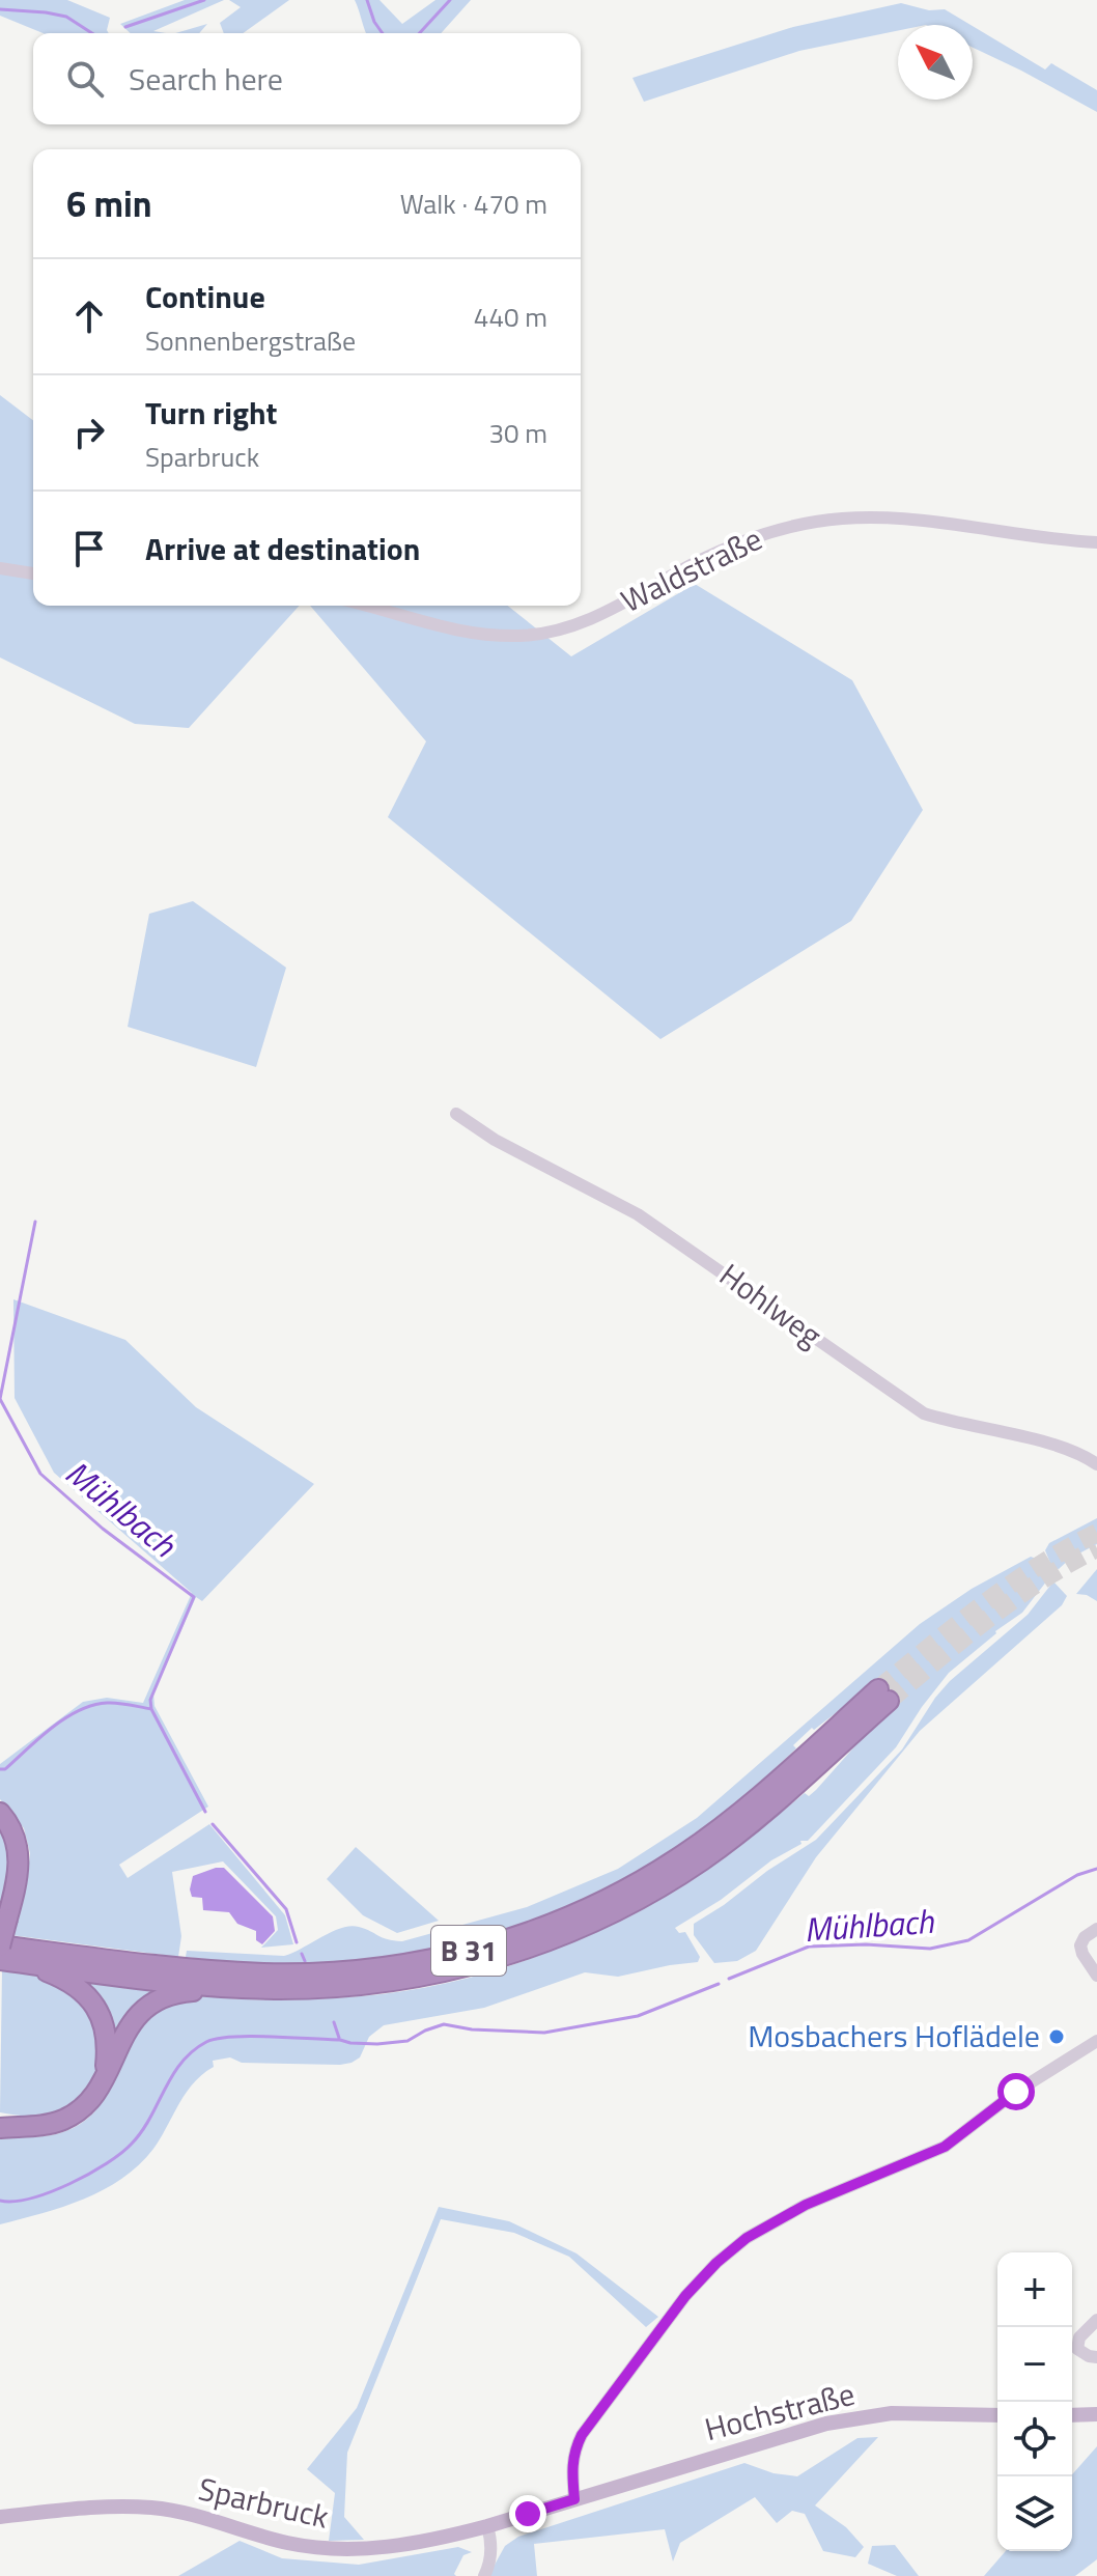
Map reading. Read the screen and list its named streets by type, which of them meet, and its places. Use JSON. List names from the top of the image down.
{
  "streets": {
    "highway": ["B 31"],
    "main road": ["Hochstraße", "Sparbruck"],
    "street": ["Waldstraße", "Hohlweg"]
  },
  "crossings": [
    ["Hochstraße", "Sparbruck"]
  ],
  "water": ["Mühlbach"],
  "places": ["Mosbachers Hoflädele"],
  "north": "top left",
  "page": {
    "search": "Search here",
    "heading": ["6 min", "Walk · 470 m"],
    "list": [
      ["Continue", "Sonnenbergstraße", "440 m"],
      ["Turn right", "Sparbruck", "30 m"],
      "Arrive at destination"
    ],
    "map_buttons": ["+", "−"]
  }
}
